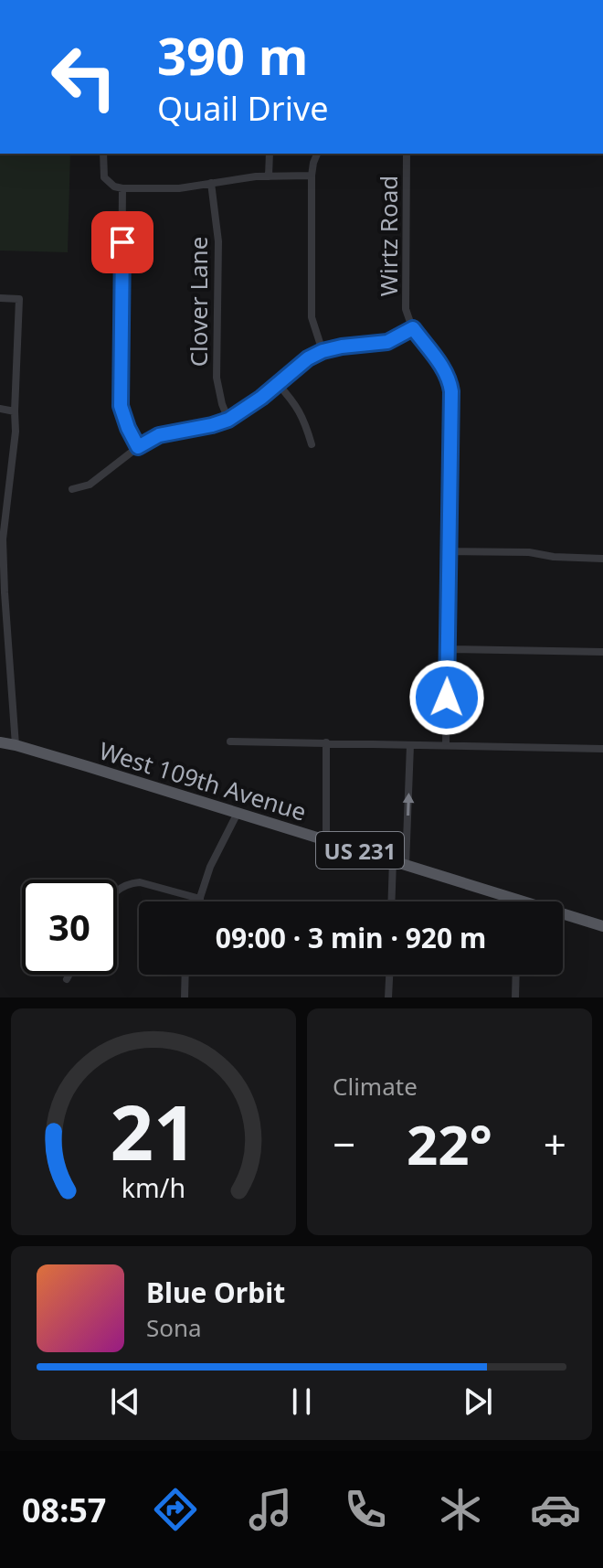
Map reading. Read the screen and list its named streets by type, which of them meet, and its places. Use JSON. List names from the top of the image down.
{
  "streets": {
    "main road": ["West 109th Avenue", "US 231"],
    "street": ["Wirtz Road", "Clover Lane"]
  },
  "page": {
    "turn": ["390 m", "Quail Drive"],
    "limit": "30",
    "trip": "09:00 · 3 min · 920 m",
    "tile": "Climate",
    "heat": ["−", "22°", "+"],
    "song": ["Blue Orbit", "Sona"],
    "tabs": "08:57",
    "gauge": ["21", "km/h"]
  }
}
